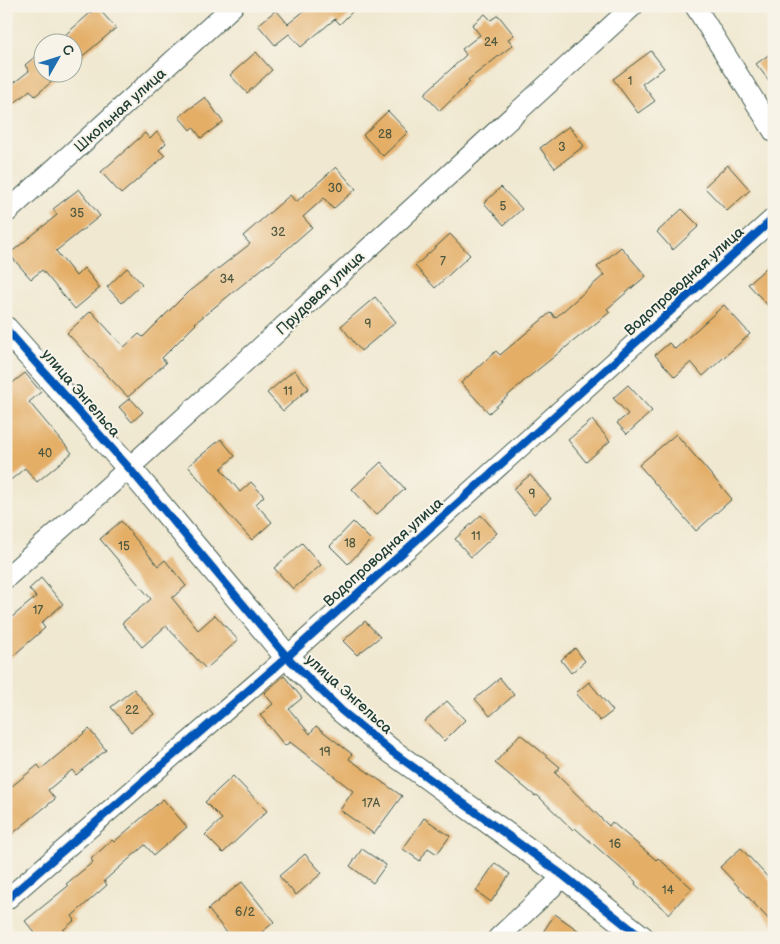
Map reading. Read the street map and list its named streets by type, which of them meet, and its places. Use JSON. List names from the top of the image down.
{
  "streets": {
    "street": [
      "Школьная улица",
      "Водопроводная улица",
      "Прудовая улица",
      "улица Энгельса"
    ]
  },
  "crossings": [
    ["Водопроводная улица", "улица Энгельса"],
    ["Прудовая улица", "улица Энгельса"]
  ],
  "house_numbers": [
    "24",
    "1",
    "28",
    "3",
    "30",
    "5",
    "35",
    "32",
    "7",
    "34",
    "9",
    "11",
    "40",
    "9",
    "11",
    "18",
    "15",
    "17",
    "22",
    "19",
    "17А",
    "16",
    "14",
    "6/2"
  ],
  "north": "top right"
}
